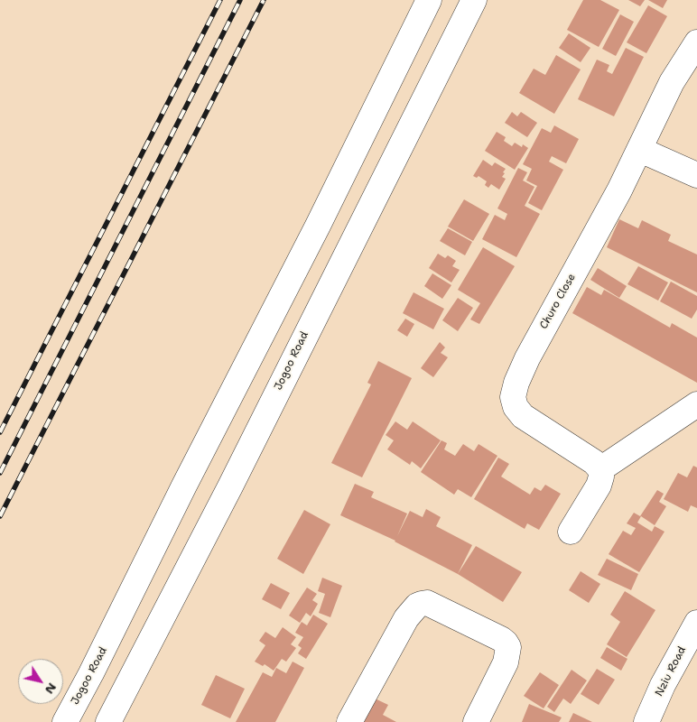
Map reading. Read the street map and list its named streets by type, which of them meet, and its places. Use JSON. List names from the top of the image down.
{
  "streets": {
    "main road": ["Churo Close", "Jogoo Road", "Nziu Road"]
  },
  "north": "bottom right"
}
